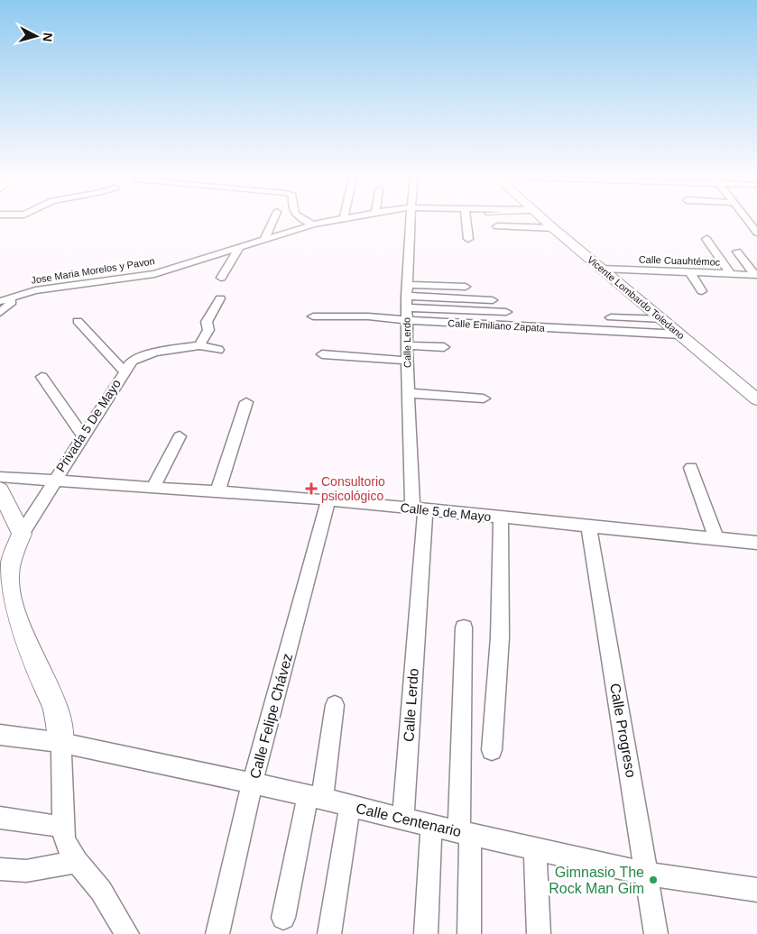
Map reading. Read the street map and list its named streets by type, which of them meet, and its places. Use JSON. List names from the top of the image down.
{
  "streets": {
    "main road": ["Vicente Lombardo Toledano"],
    "street": [
      "Calle Cuauhtémoc",
      "Jose Maria Morelos y Pavon",
      "Calle Emiliano Zapata",
      "Calle Lerdo",
      "Privada 5 De Mayo",
      "Calle 5 de Mayo",
      "Calle Felipe Chávez",
      "Calle Progreso",
      "Calle Centenario"
    ]
  },
  "crossings": [
    ["Calle Cuauhtémoc", "Vicente Lombardo Toledano"],
    ["Vicente Lombardo Toledano", "Calle Emiliano Zapata"],
    ["Calle Emiliano Zapata", "Calle Lerdo"],
    ["Calle Lerdo", "Calle 5 de Mayo"],
    ["Calle Lerdo", "Calle Centenario"],
    ["Privada 5 De Mayo", "Calle 5 de Mayo"],
    ["Calle 5 de Mayo", "Calle Felipe Chávez"],
    ["Calle 5 de Mayo", "Calle Progreso"],
    ["Calle Felipe Chávez", "Calle Centenario"],
    ["Calle Progreso", "Calle Centenario"]
  ],
  "places": {
    "health": ["Consultorio psicológico"],
    "other": ["Gimnasio The Rock Man Gim"]
  },
  "north": "right"
}
